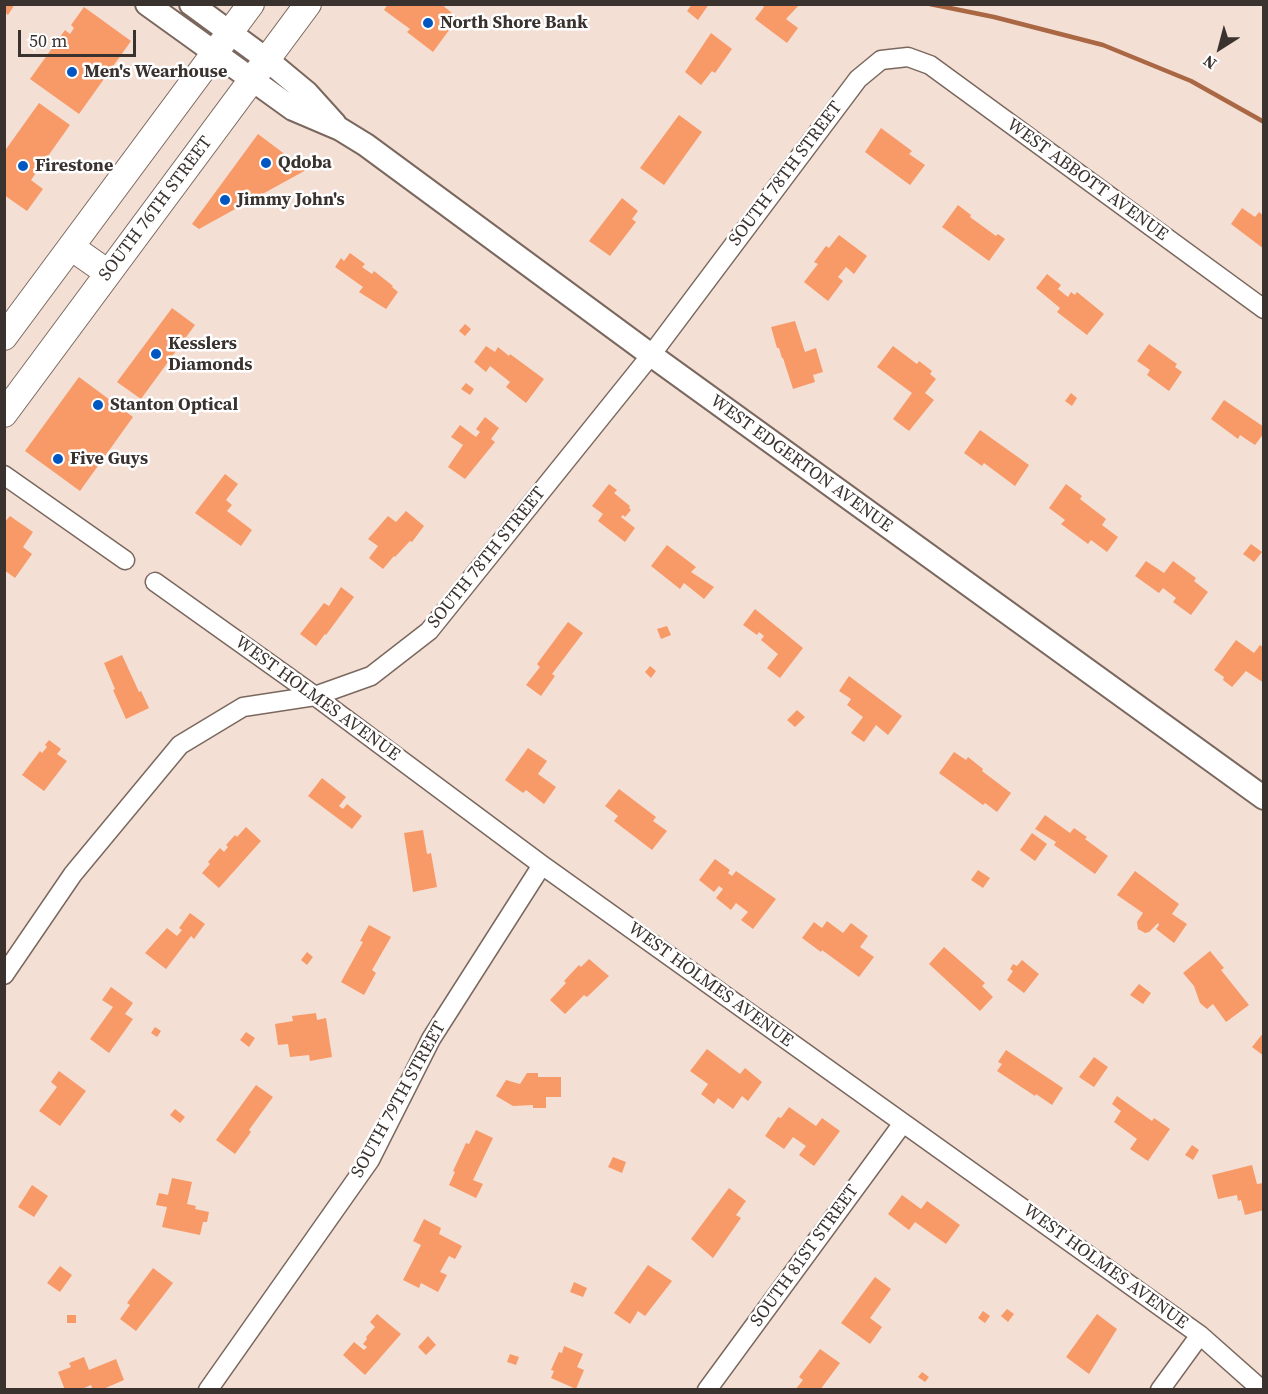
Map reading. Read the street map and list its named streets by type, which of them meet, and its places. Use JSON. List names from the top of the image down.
{
  "streets": {
    "main road": ["SOUTH 76TH STREET"],
    "street": [
      "SOUTH 78TH STREET",
      "WEST ABBOTT AVENUE",
      "WEST EDGERTON AVENUE",
      "WEST HOLMES AVENUE",
      "SOUTH 79TH STREET",
      "SOUTH 81ST STREET"
    ]
  },
  "crossings": [
    ["SOUTH 78TH STREET", "WEST ABBOTT AVENUE"],
    ["SOUTH 78TH STREET", "WEST EDGERTON AVENUE"],
    ["SOUTH 78TH STREET", "WEST HOLMES AVENUE"],
    ["SOUTH 76TH STREET", "WEST EDGERTON AVENUE"],
    ["WEST HOLMES AVENUE", "SOUTH 79TH STREET"],
    ["WEST HOLMES AVENUE", "SOUTH 81ST STREET"]
  ],
  "places": [
    "North Shore Bank",
    "Men's Wearhouse",
    "Qdoba",
    "Firestone",
    "Jimmy John's",
    "Kesslers Diamonds",
    "Stanton Optical",
    "Five Guys"
  ],
  "scale_bar": "50 m",
  "north": "bottom left"
}
